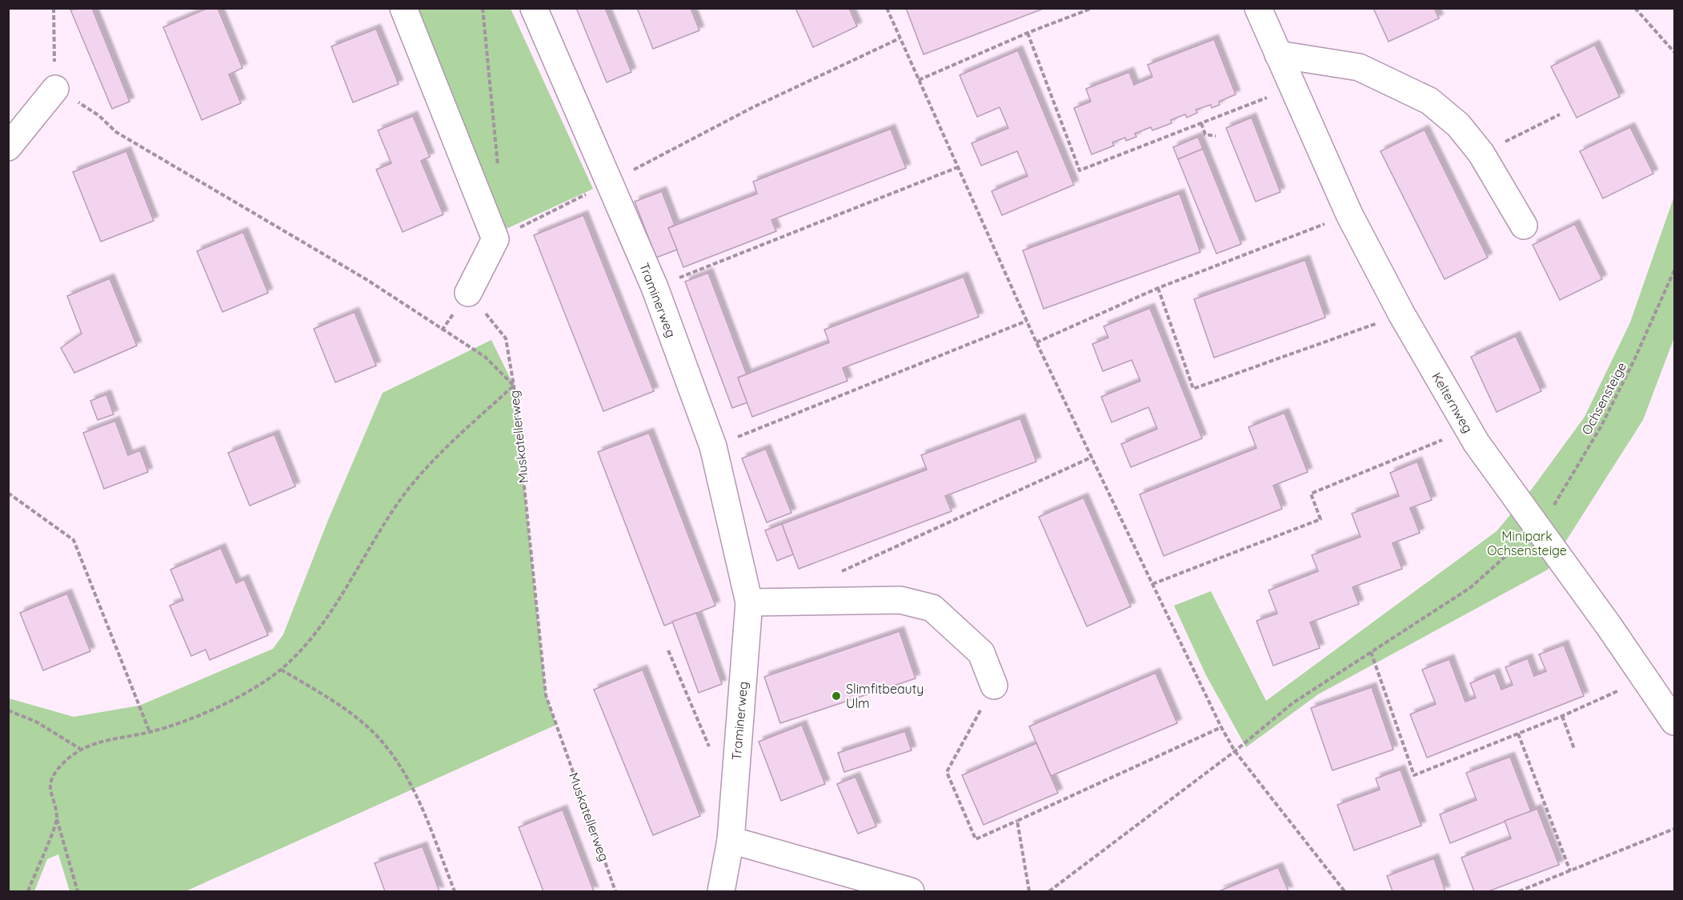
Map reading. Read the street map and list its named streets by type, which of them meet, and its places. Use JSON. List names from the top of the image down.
{
  "streets": {
    "street": ["Traminerweg", "Kelternweg"],
    "path": ["Ochsensteige", "Muskatellerweg"]
  },
  "crossings": [
    ["Ochsensteige", "Kelternweg"]
  ],
  "parks": ["Minipark Ochsensteige"],
  "places": ["Slimfitbeauty Ulm"]
}
